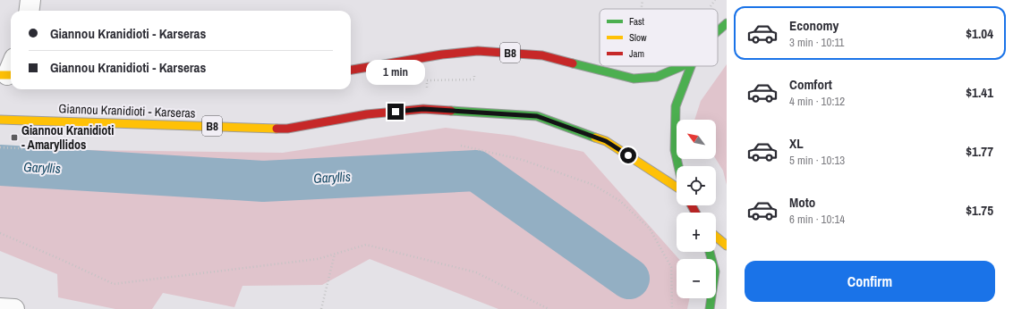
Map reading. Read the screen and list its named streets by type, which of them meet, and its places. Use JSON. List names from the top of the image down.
{
  "streets": {
    "main road": ["B8", "Giannou Kranidioti - Karseras"]
  },
  "water": ["Garyllis"],
  "places": {
    "transit": ["Giannou Kranidioti - Amaryllidos"]
  },
  "legend": ["Fast", "Slow", "Jam"],
  "north": "top left",
  "page": {
    "list": [
      {
        "name": "Economy",
        "note": "3 min · 10:11",
        "value": "$1.04"
      },
      {
        "name": "Comfort",
        "note": "4 min · 10:12",
        "value": "$1.41"
      },
      {
        "name": "XL",
        "note": "5 min · 10:13",
        "value": "$1.77"
      },
      {
        "name": "Moto",
        "note": "6 min · 10:14",
        "value": "$1.75"
      }
    ],
    "banner": ["Giannou Kranidioti - Karseras", "Giannou Kranidioti - Karseras"],
    "bubble": "1 min",
    "map_buttons": ["+", "−"],
    "buttons": "Confirm"
  }
}
